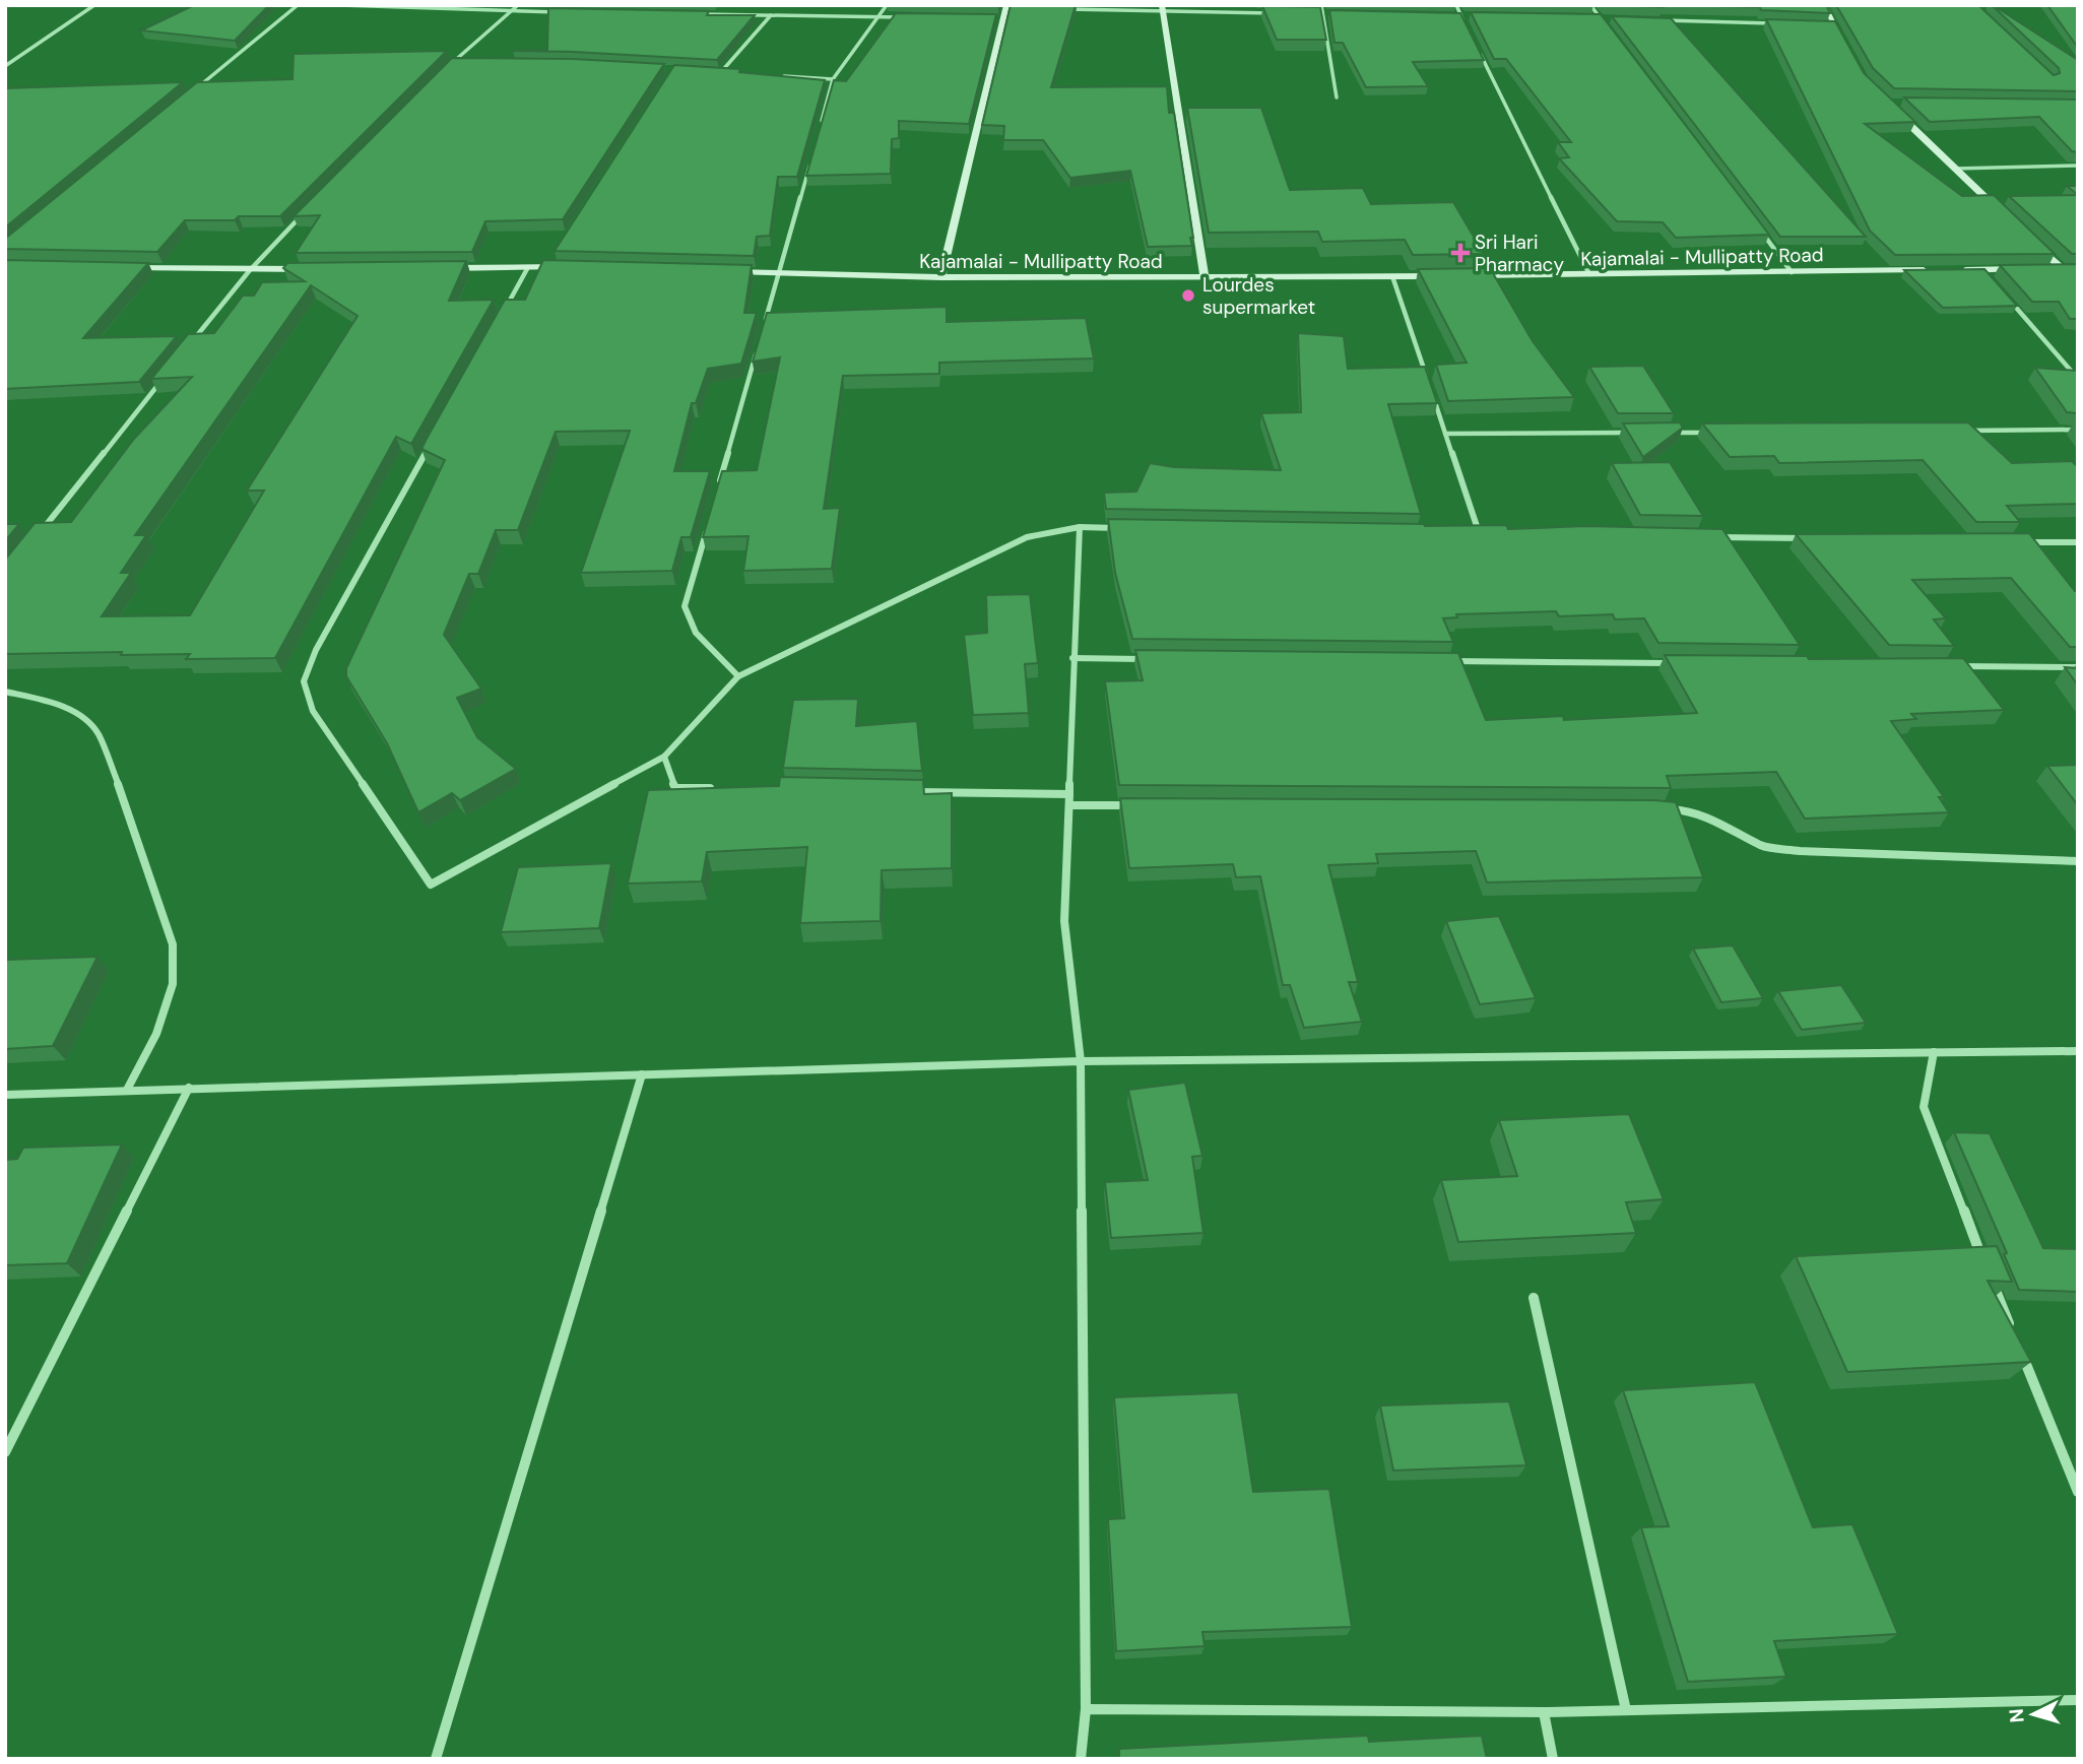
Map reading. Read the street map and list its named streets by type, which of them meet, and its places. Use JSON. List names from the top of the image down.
{
  "streets": {
    "street": ["Kajamalai - Mullipatty Road"]
  },
  "places": {
    "health": ["Sri Hari Pharmacy"],
    "other": ["Lourdes supermarket"]
  },
  "north": "left"
}
